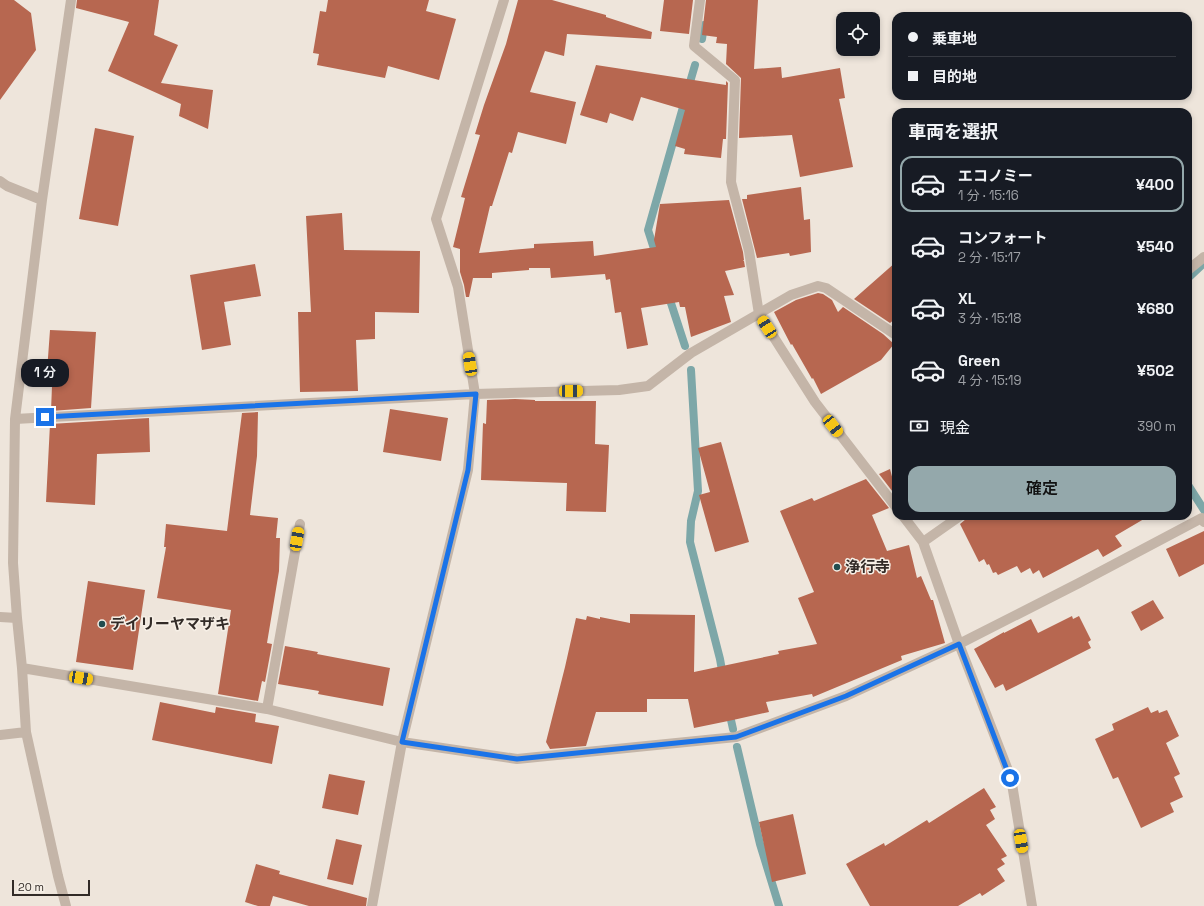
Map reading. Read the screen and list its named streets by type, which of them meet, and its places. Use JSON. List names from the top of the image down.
{
  "places": ["浄行寺", "デイリーヤマザキ"],
  "scale_bar": "20 m",
  "page": {
    "banner": ["乗車地", "目的地"],
    "heading": "車両を選択",
    "list": [
      {
        "name": "エコノミー",
        "note": "1 分 · 15:16",
        "value": "¥400"
      },
      {
        "name": "コンフォート",
        "note": "2 分 · 15:17",
        "value": "¥540"
      },
      {
        "name": "XL",
        "note": "3 分 · 15:18",
        "value": "¥680"
      },
      {
        "name": "Green",
        "note": "4 分 · 15:19",
        "value": "¥502"
      }
    ],
    "bubble": "1 分",
    "pay": ["現金", "390 m"],
    "buttons": "確定",
    "scale": "20 m"
  }
}
